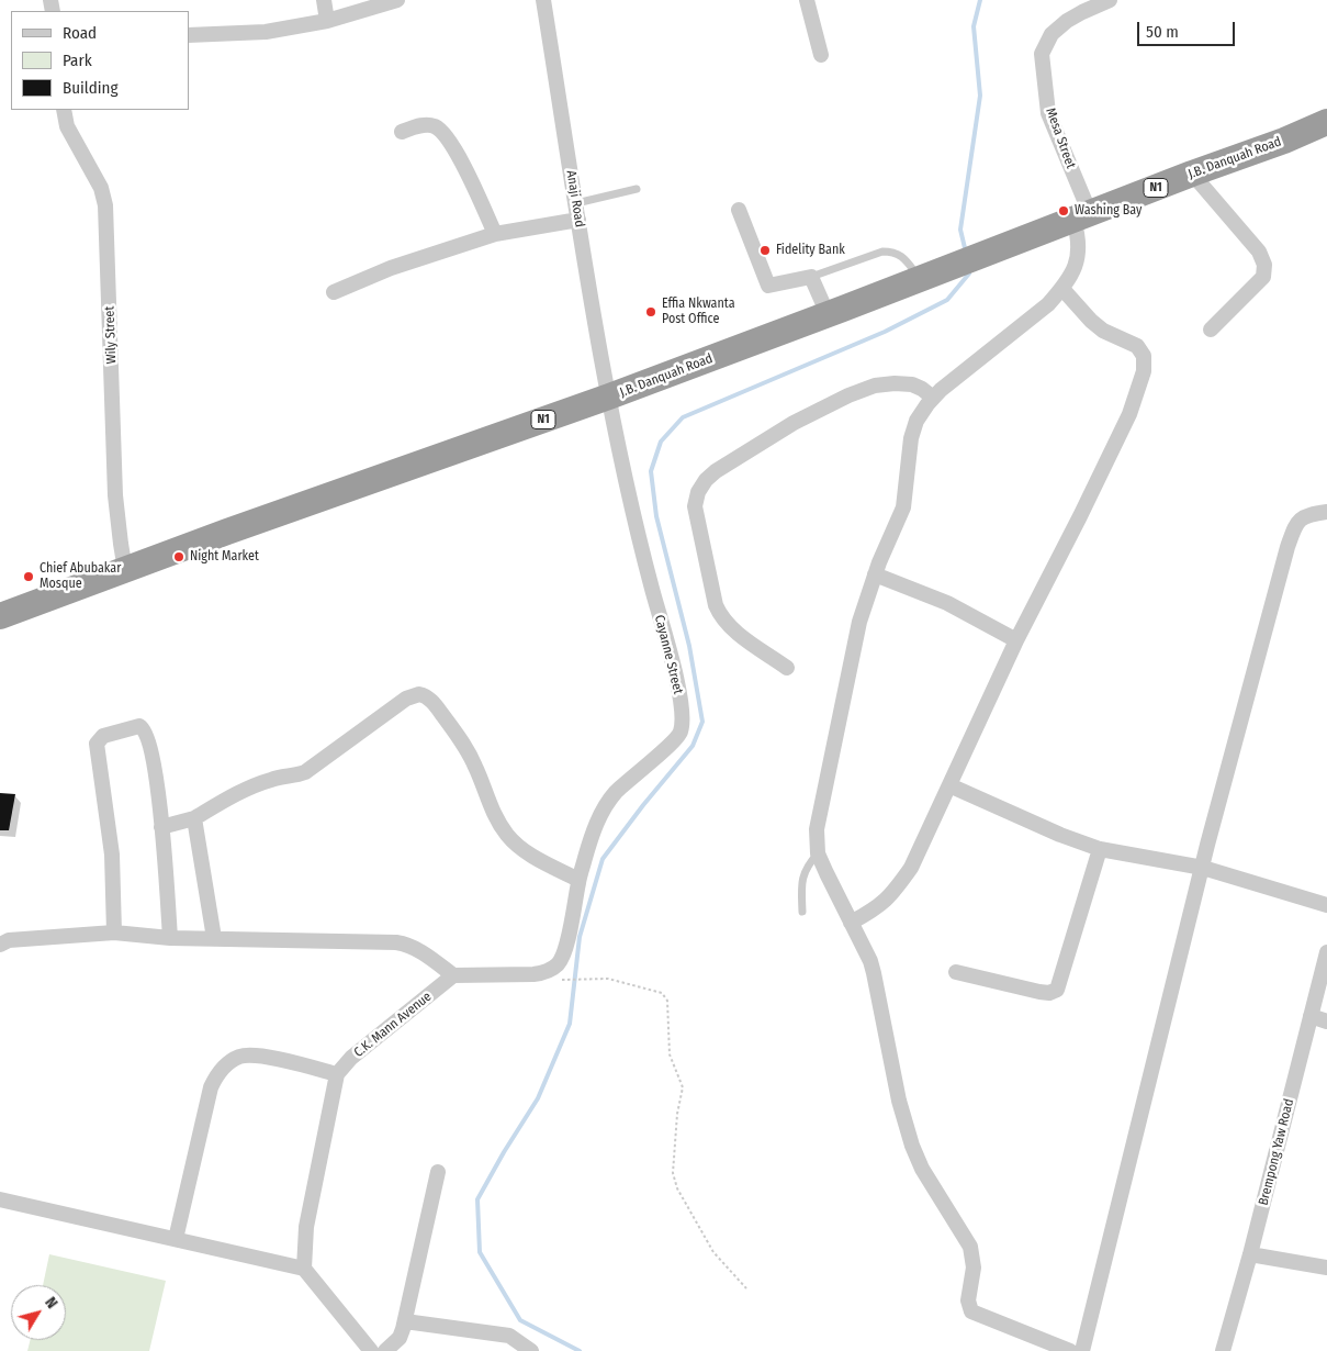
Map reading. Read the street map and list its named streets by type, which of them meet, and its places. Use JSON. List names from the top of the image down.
{
  "streets": {
    "highway": ["J.B. Danquah Road", "N1"],
    "street": [
      "Mesa Street",
      "Anaji Road",
      "Wily Street",
      "Cayanne Street",
      "C.K. Mann Avenue",
      "Brempong Yaw Road"
    ]
  },
  "crossings": [
    ["Mesa Street", "J.B. Danquah Road"],
    ["J.B. Danquah Road", "Anaji Road"],
    ["J.B. Danquah Road", "Wily Street"],
    ["J.B. Danquah Road", "Cayanne Street"],
    ["Anaji Road", "Cayanne Street"]
  ],
  "places": [
    "Washing Bay",
    "Fidelity Bank",
    "Effia Nkwanta Post Office",
    "Night Market",
    "Chief Abubakar Mosque"
  ],
  "legend": ["Road", "Park", "Building"],
  "scale_bar": "50 m",
  "north": "top right"
}
